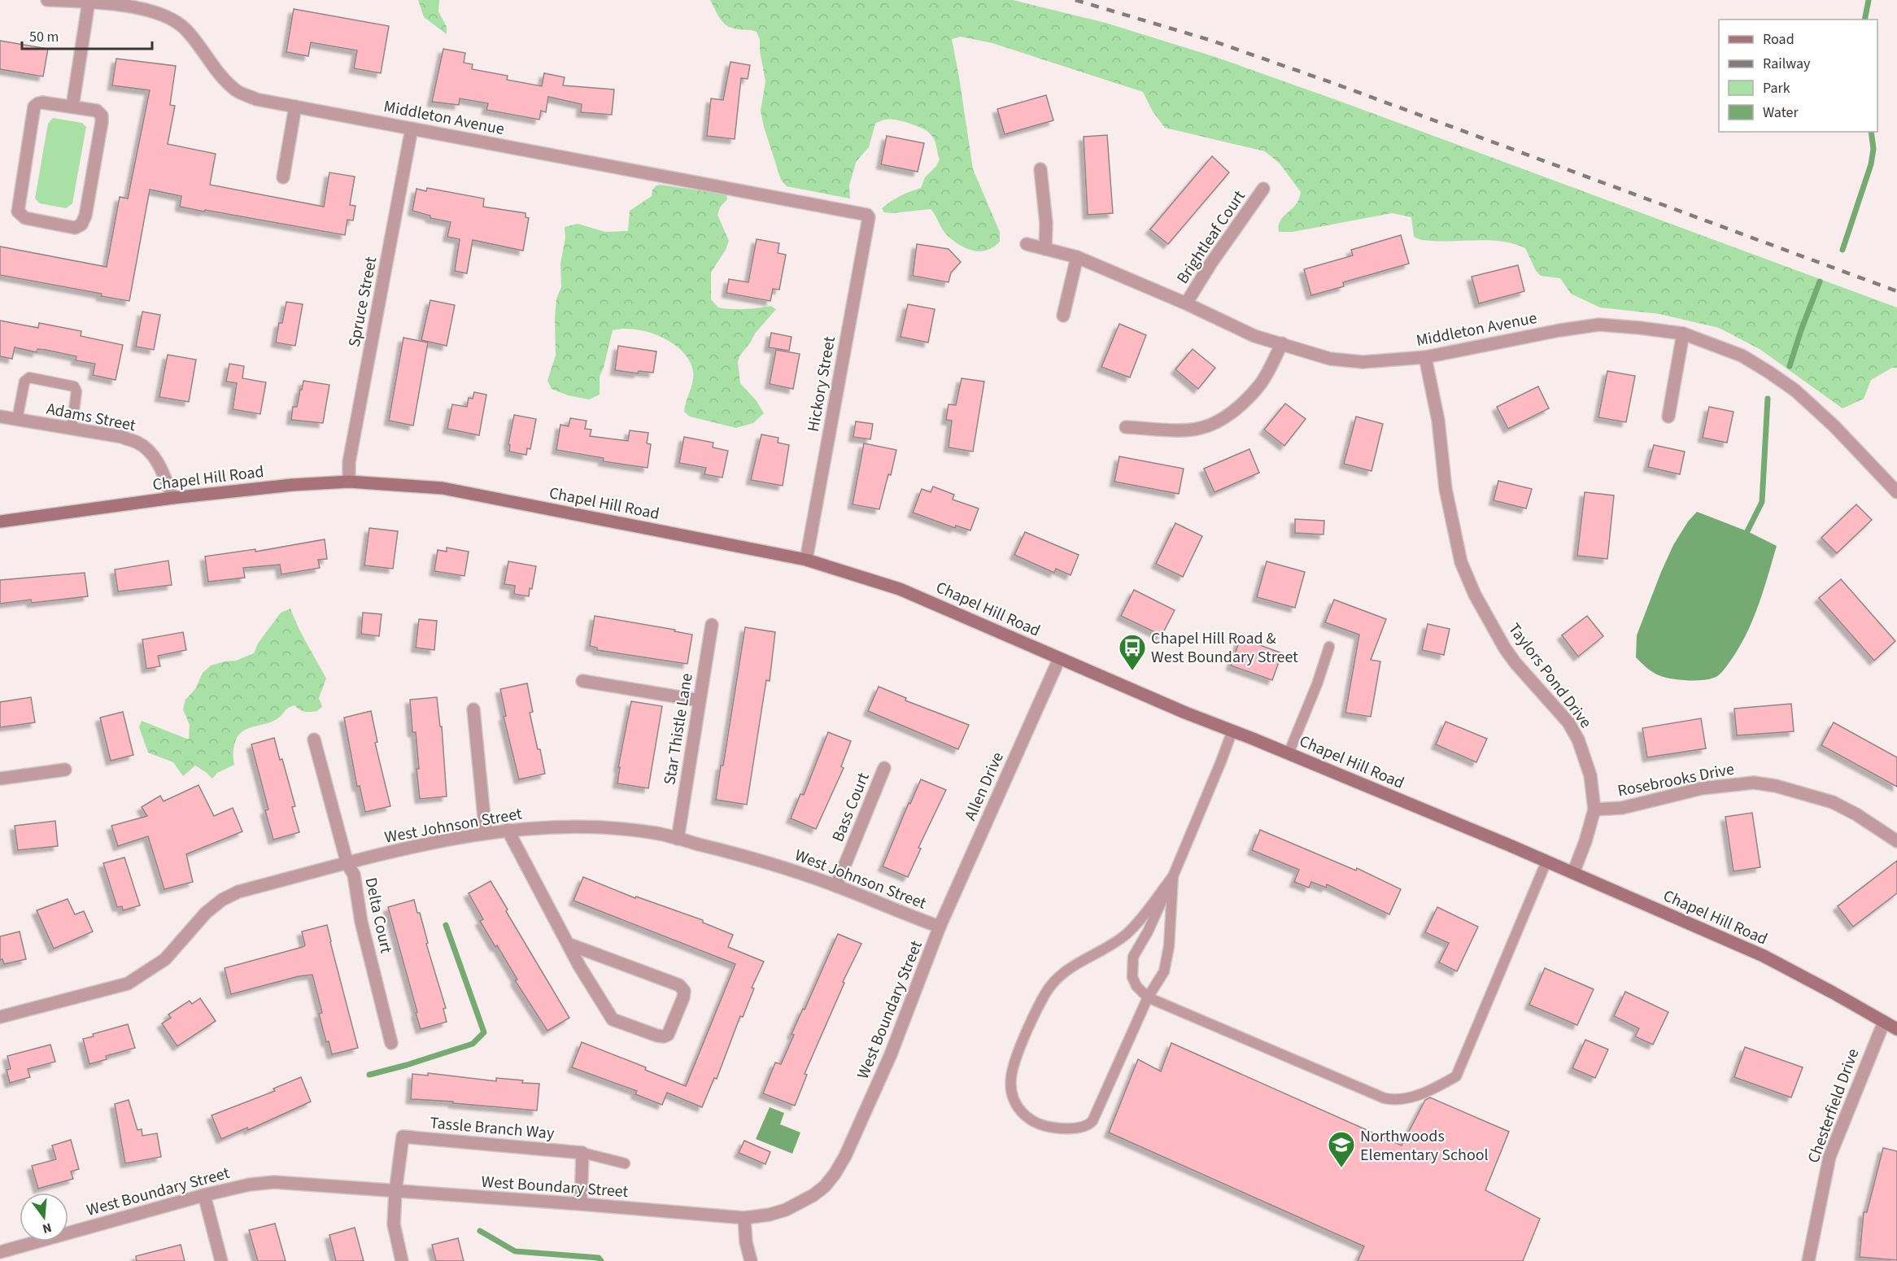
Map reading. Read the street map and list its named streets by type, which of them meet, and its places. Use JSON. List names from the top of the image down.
{
  "streets": {
    "main road": ["Chapel Hill Road"],
    "street": [
      "Middleton Avenue",
      "Brightleaf Court",
      "Spruce Street",
      "Hickory Street",
      "Adams Street",
      "Taylors Pond Drive",
      "Star Thistle Lane",
      "Rosebrooks Drive",
      "Allen Drive",
      "Bass Court",
      "West Johnson Street",
      "Delta Court",
      "West Boundary Street",
      "Chesterfield Drive",
      "Tassle Branch Way"
    ]
  },
  "crossings": [
    ["Middleton Avenue", "Brightleaf Court"],
    ["Middleton Avenue", "Spruce Street"],
    ["Middleton Avenue", "Hickory Street"],
    ["Middleton Avenue", "Taylors Pond Drive"],
    ["Spruce Street", "Chapel Hill Road"],
    ["Hickory Street", "Chapel Hill Road"],
    ["Adams Street", "Chapel Hill Road"],
    ["Chapel Hill Road", "Taylors Pond Drive"],
    ["Chapel Hill Road", "Allen Drive"],
    ["Chapel Hill Road", "Chesterfield Drive"],
    ["Taylors Pond Drive", "Rosebrooks Drive"],
    ["Star Thistle Lane", "West Johnson Street"],
    ["Allen Drive", "West Johnson Street"],
    ["Allen Drive", "West Boundary Street"],
    ["Bass Court", "West Johnson Street"],
    ["West Johnson Street", "Delta Court"],
    ["West Johnson Street", "West Boundary Street"],
    ["West Boundary Street", "Tassle Branch Way"]
  ],
  "places": {
    "bus stop": ["Chapel Hill Road & West Boundary Street"],
    "school or university": ["Northwoods Elementary School"]
  },
  "legend": [
    "Road",
    "Railway",
    "Park",
    "Water"
  ],
  "scale_bar": "50 m",
  "north": "bottom"
}
